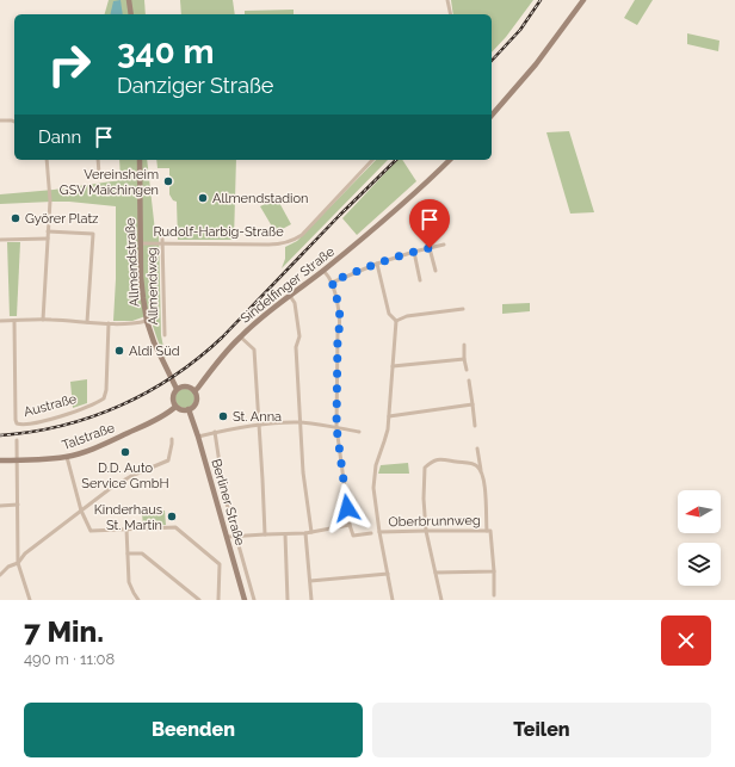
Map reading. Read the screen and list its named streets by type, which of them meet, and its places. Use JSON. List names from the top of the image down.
{
  "streets": {
    "main road": [
      "Allmendstraße",
      "Sindelfinger Straße",
      "Talstraße",
      "Berliner Straße"
    ],
    "street": [
      "Rudolf-Harbig-Straße",
      "Allmendweg",
      "Austraße",
      "Oberbrunnweg"
    ]
  },
  "crossings": [
    ["Rudolf-Harbig-Straße", "Allmendstraße"],
    ["Rudolf-Harbig-Straße", "Allmendweg"],
    ["Allmendstraße", "Sindelfinger Straße"],
    ["Allmendstraße", "Talstraße"],
    ["Allmendstraße", "Berliner Straße"],
    ["Sindelfinger Straße", "Talstraße"],
    ["Sindelfinger Straße", "Berliner Straße"],
    ["Talstraße", "Berliner Straße"]
  ],
  "places": [
    "Vereinsheim GSV Maichingen",
    "Allmendstadion",
    "Györer Platz",
    "Aldi Süd",
    "St. Anna",
    "D.D. Auto Service GmbH",
    "Kinderhaus St. Martin"
  ],
  "north": "left",
  "page": {
    "turn": ["340 m", "Danziger Straße"],
    "then": "Dann",
    "heading": ["7 Min.", "490 m · 11:08"],
    "buttons": ["Beenden", "Teilen"]
  }
}
